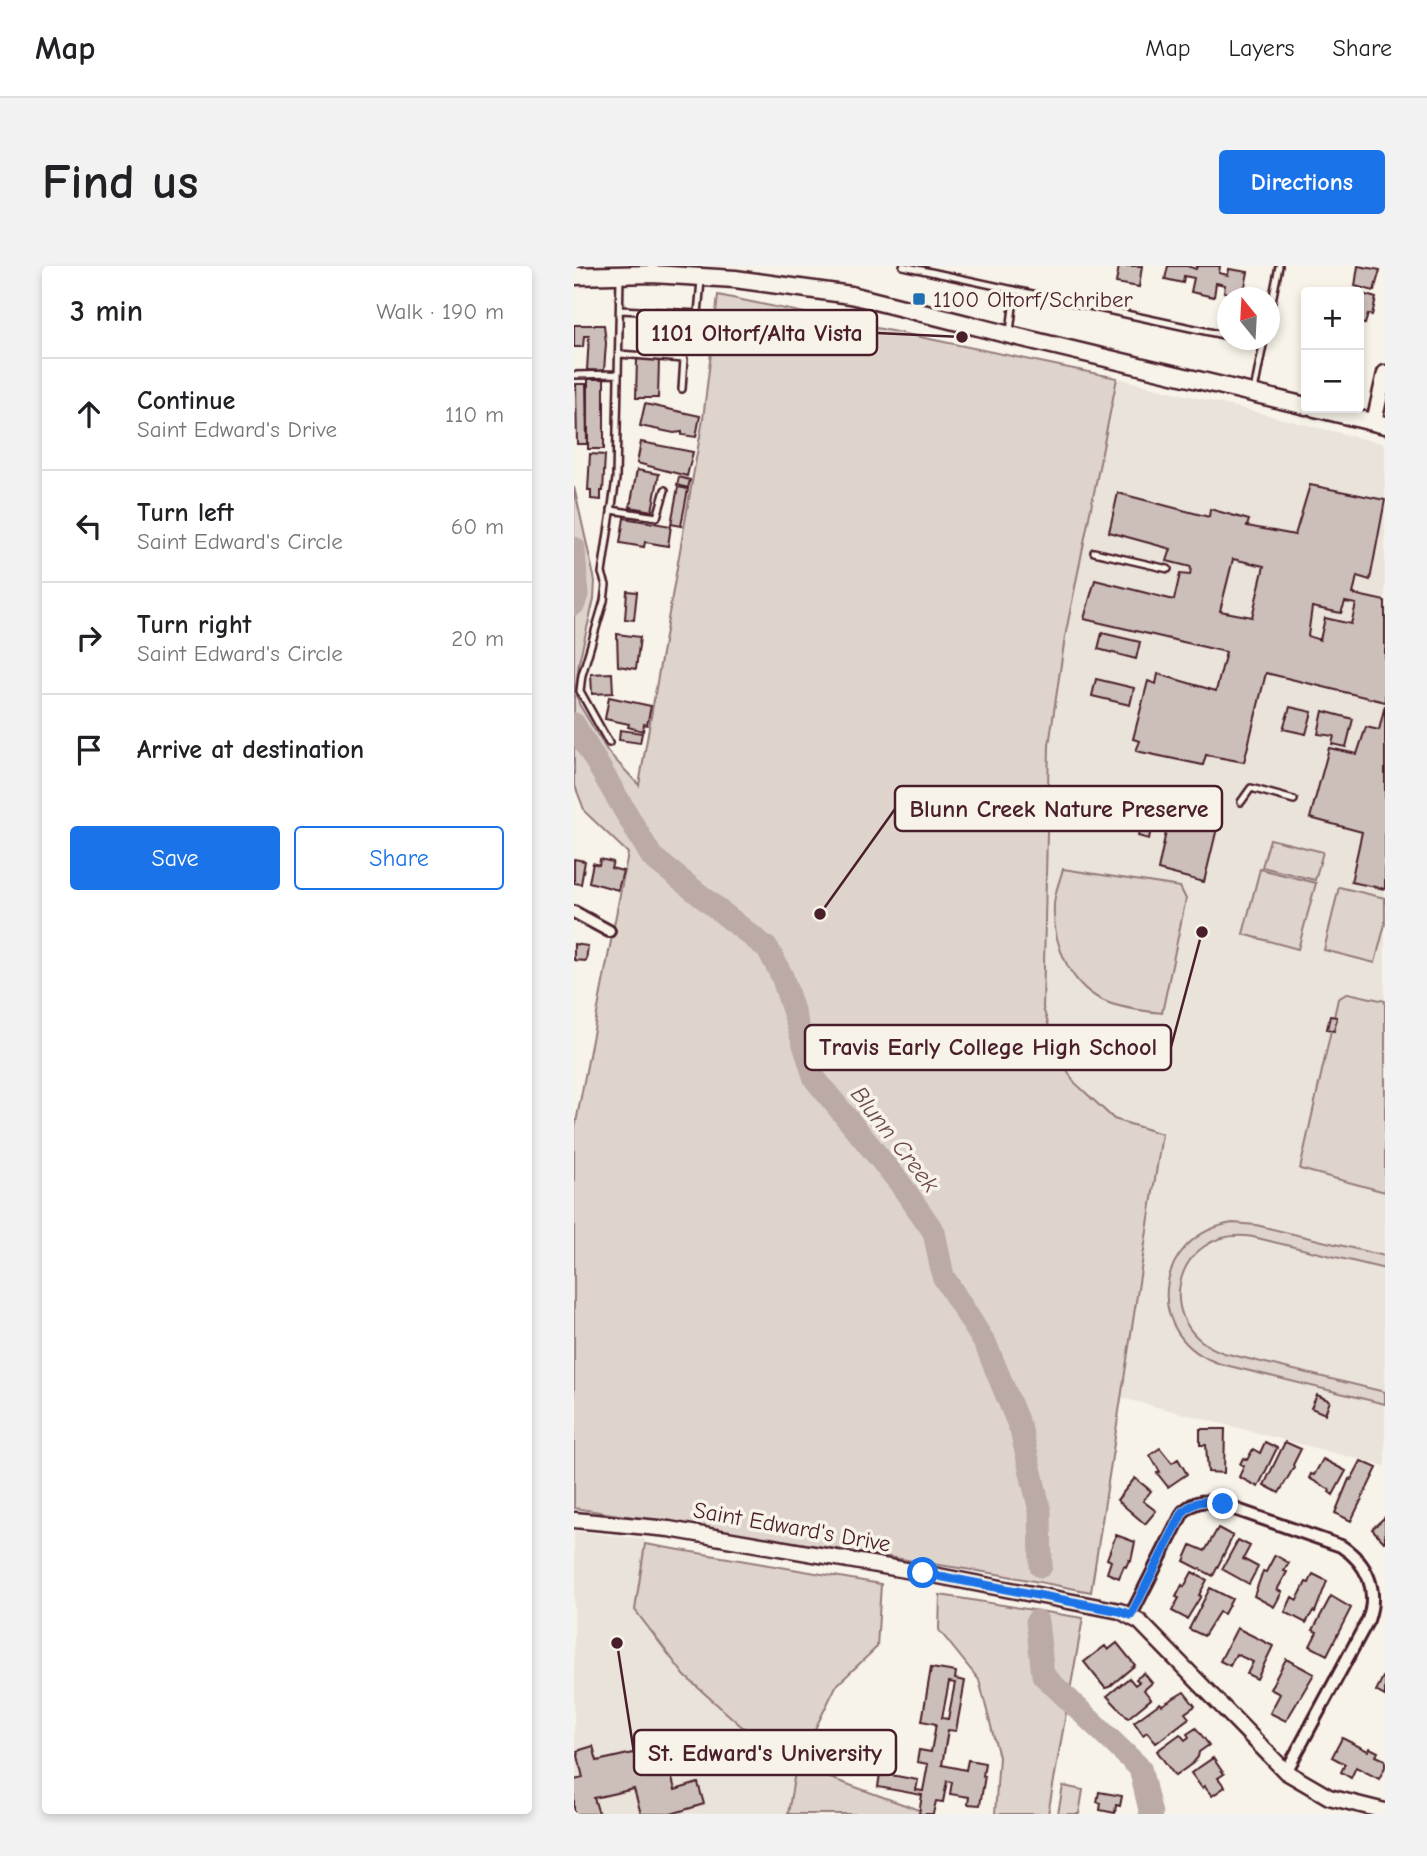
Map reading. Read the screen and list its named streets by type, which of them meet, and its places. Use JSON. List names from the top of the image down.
{
  "streets": {
    "street": ["Saint Edward's Drive"]
  },
  "water": ["Blunn Creek"],
  "places": {
    "transit": ["1100 Oltorf/Schriber"],
    "other": [
      "1101 Oltorf/Alta Vista",
      "Blunn Creek Nature Preserve",
      "Travis Early College High School",
      "St. Edward's University"
    ]
  },
  "north": "top",
  "page": {
    "header": "Map",
    "nav": ["Map", "Layers", "Share"],
    "buttons": [
      "Directions",
      ["Save", "Share"]
    ],
    "title": "Find us",
    "heading": ["3 min", "Walk · 190 m"],
    "map_buttons": ["+", "−"],
    "list": [
      ["Continue", "Saint Edward's Drive", "110 m"],
      ["Turn left", "Saint Edward's Circle", "60 m"],
      ["Turn right", "Saint Edward's Circle", "20 m"],
      "Arrive at destination"
    ]
  }
}
